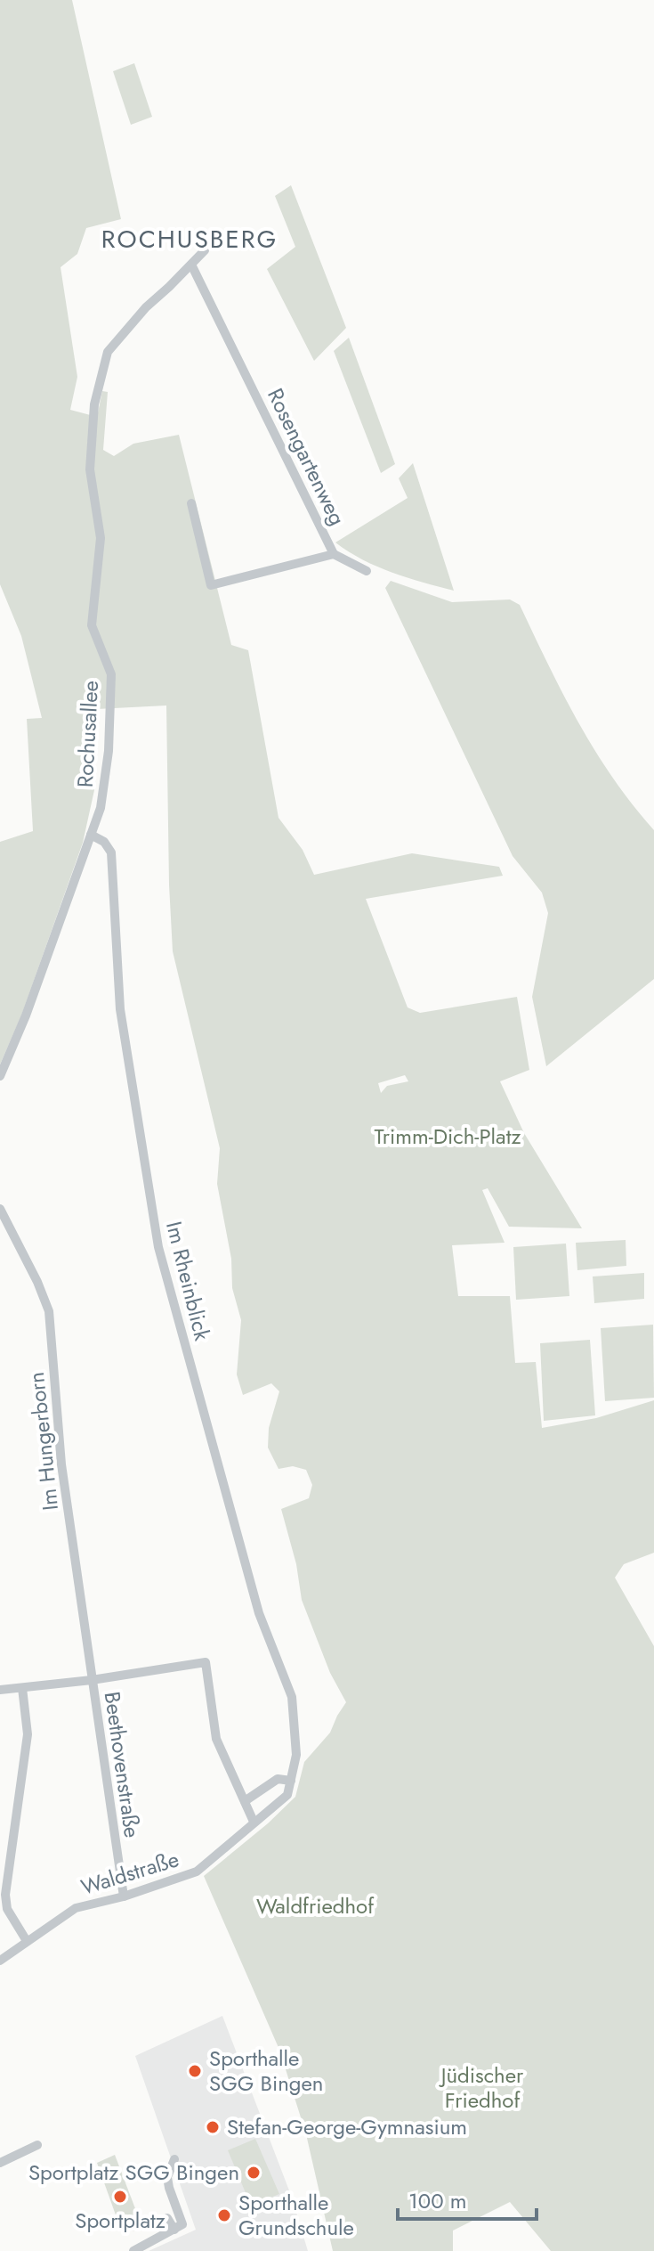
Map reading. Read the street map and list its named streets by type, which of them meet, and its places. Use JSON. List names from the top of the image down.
{
  "streets": {
    "street": [
      "Rosengartenweg",
      "Rochusallee",
      "Im Rheinblick",
      "Im Hungerborn",
      "Beethovenstraße",
      "Waldstraße"
    ]
  },
  "crossings": [
    ["Rosengartenweg", "Rochusallee"],
    ["Rochusallee", "Im Rheinblick"],
    ["Im Rheinblick", "Waldstraße"],
    ["Im Hungerborn", "Beethovenstraße"],
    ["Beethovenstraße", "Waldstraße"]
  ],
  "districts": ["ROCHUSBERG"],
  "parks": ["Trimm-Dich-Platz", "Waldfriedhof", "Jüdischer Friedhof"],
  "places": [
    "Sporthalle SGG Bingen",
    "Stefan-George-Gymnasium",
    "Sportplatz SGG Bingen",
    "Sportplatz",
    "Sporthalle Grundschule"
  ],
  "scale_bar": "100 m"
}
